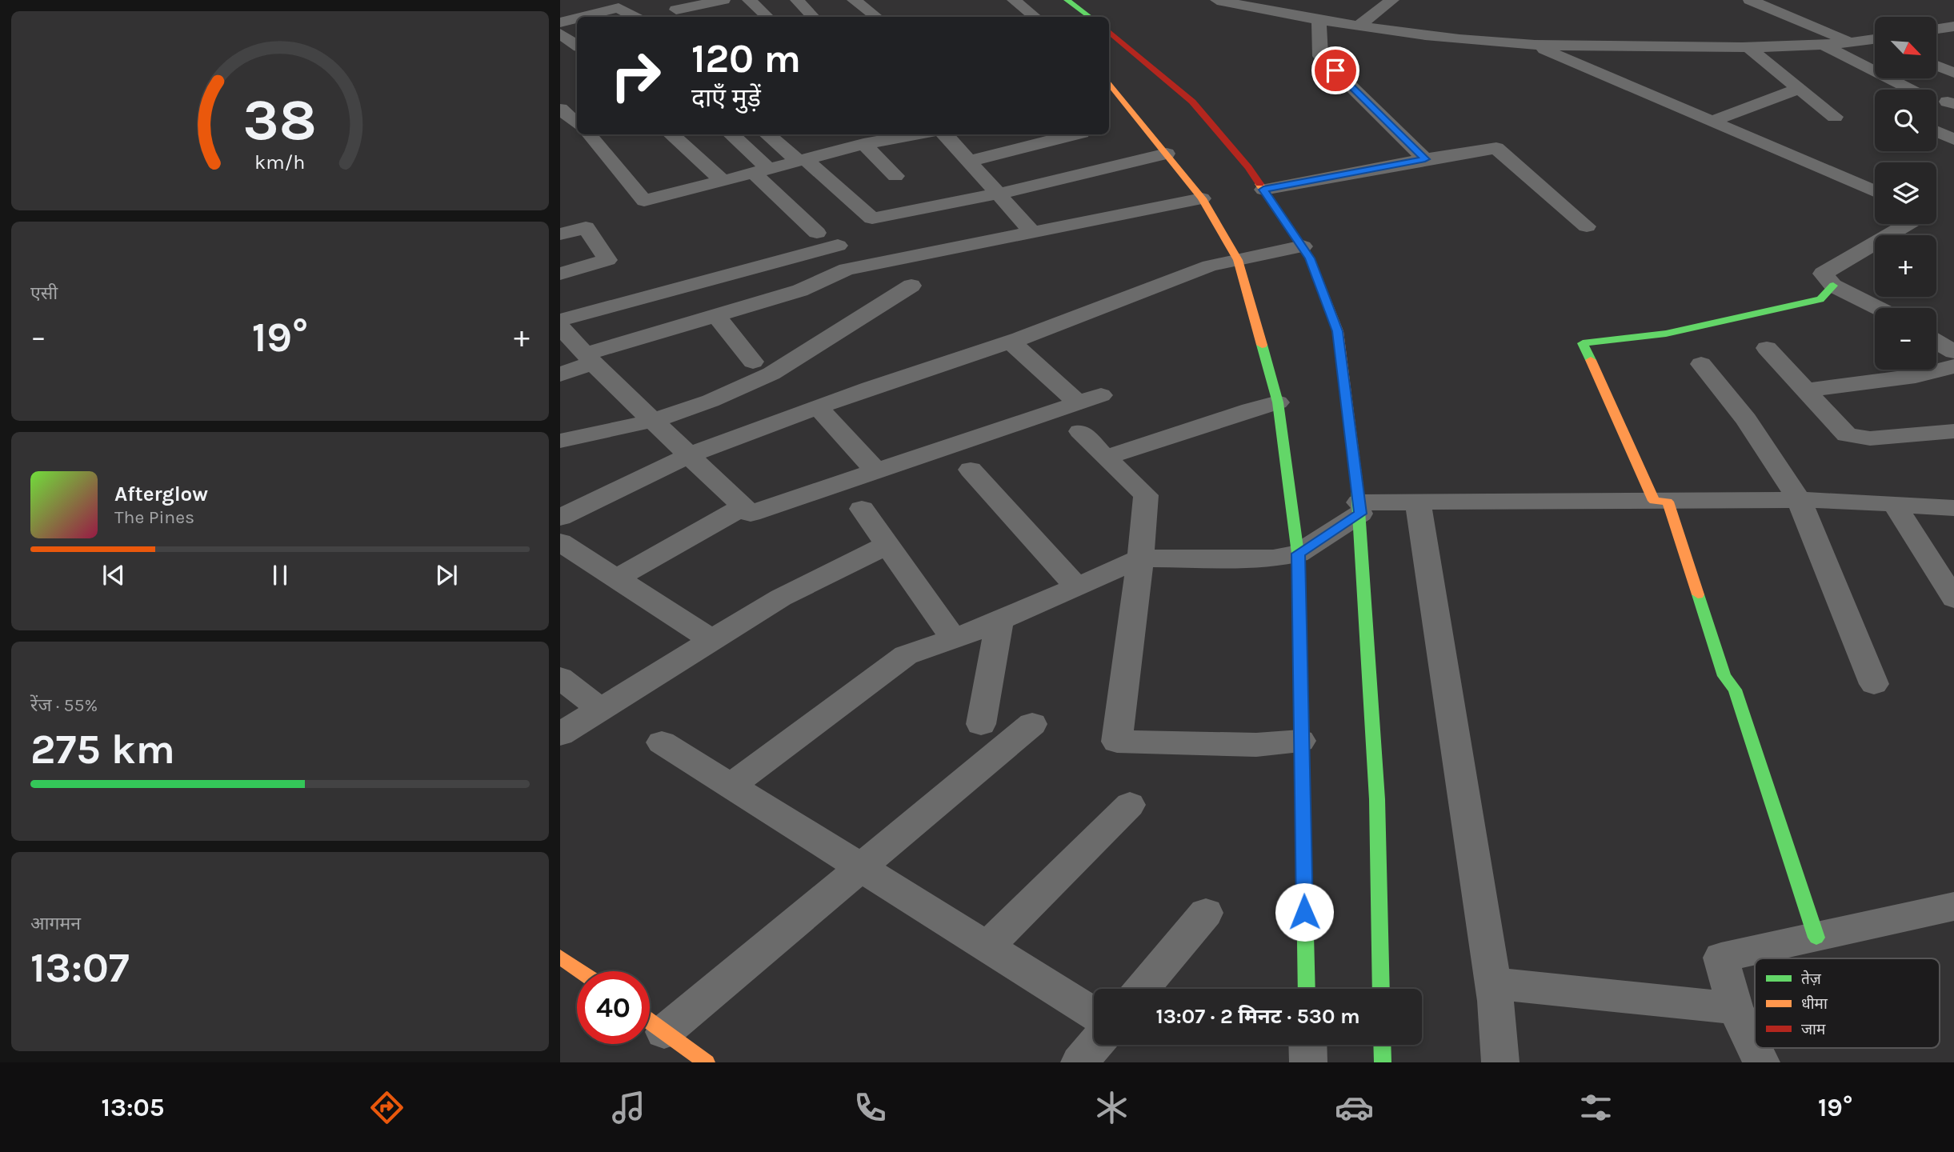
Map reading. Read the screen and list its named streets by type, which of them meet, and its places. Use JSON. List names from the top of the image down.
{
  "legend": ["तेज़", "धीमा", "जाम"],
  "north": "bottom right",
  "page": {
    "map_buttons": ["+", "−"],
    "turn": ["120 m", "दाएँ मुड़ें"],
    "tile": [
      "एसी",
      ["रेंज · 55%", "275 km"],
      ["आगमन", "13:07"]
    ],
    "heat": ["−", "19°", "+"],
    "song": ["Afterglow", "The Pines"],
    "limit": "40",
    "trip": "13:07 · 2 मिनट · 530 m",
    "tabs": ["13:05", "19°"],
    "gauge": ["38", "km/h"]
  }
}
